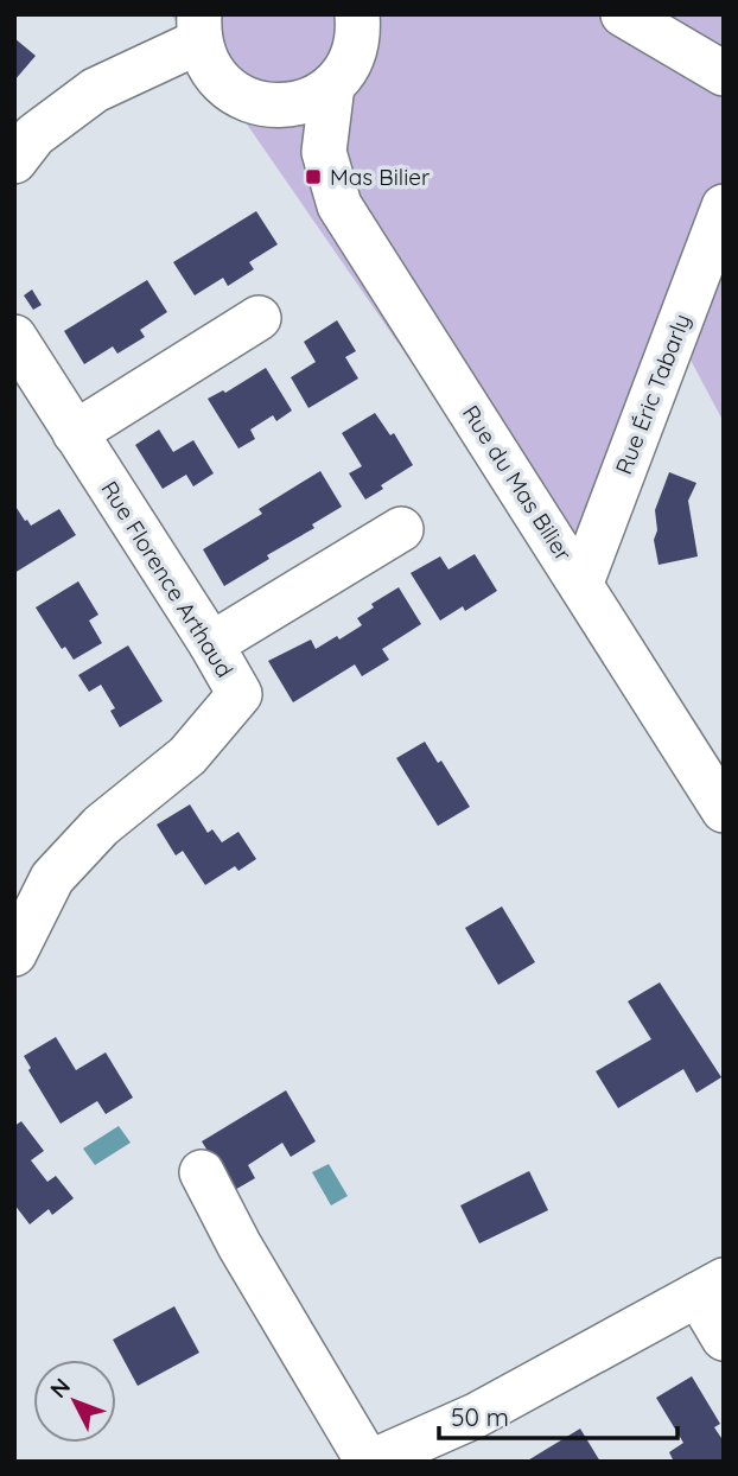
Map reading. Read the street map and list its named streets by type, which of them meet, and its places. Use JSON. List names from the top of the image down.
{
  "streets": {
    "street": ["Rue Éric Tabarly", "Rue du Mas Bilier", "Rue Florence Arthaud"]
  },
  "crossings": [
    ["Rue Éric Tabarly", "Rue du Mas Bilier"]
  ],
  "places": {
    "transit": ["Mas Bilier"]
  },
  "scale_bar": "50 m",
  "north": "top left"
}
